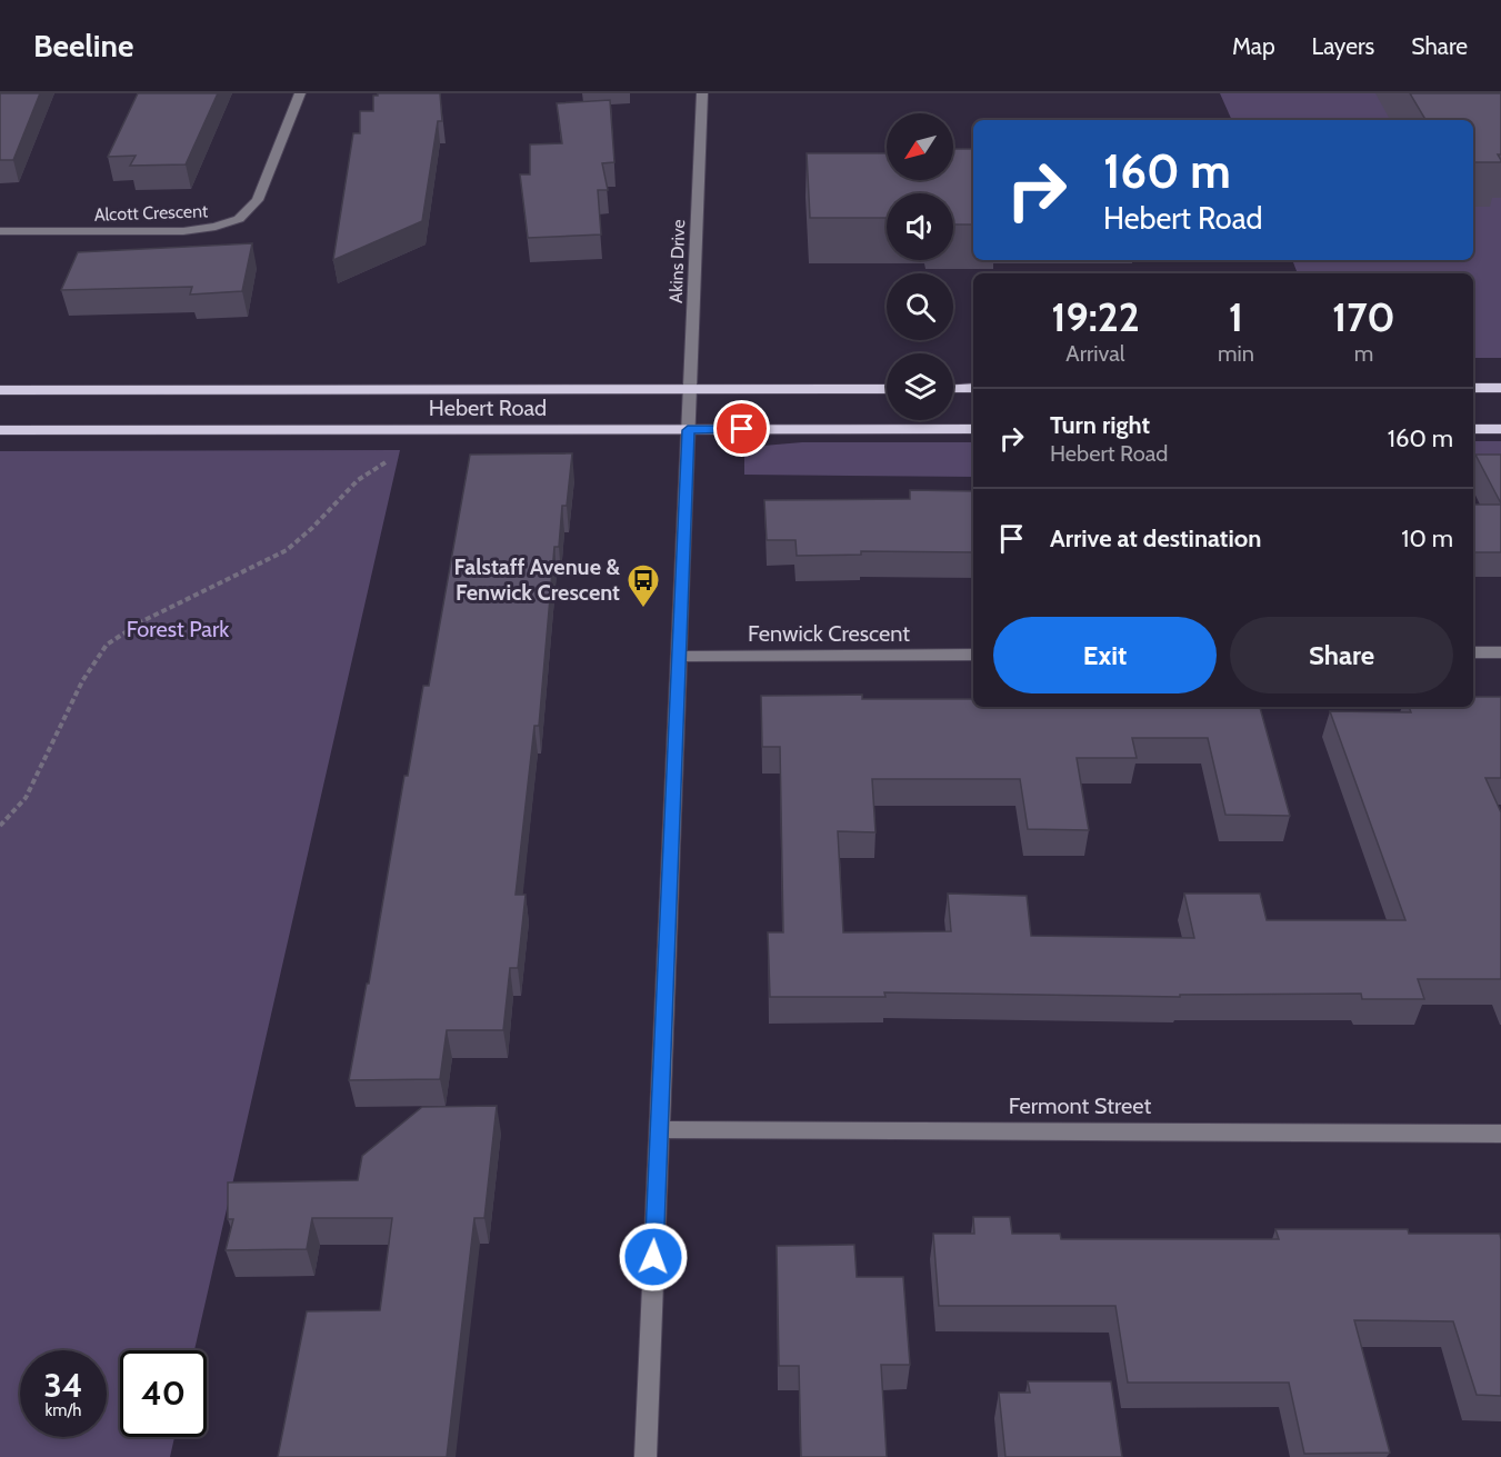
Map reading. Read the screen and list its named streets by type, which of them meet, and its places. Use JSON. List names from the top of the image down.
{
  "streets": {
    "main road": ["Hebert Road"],
    "street": [
      "Alcott Crescent",
      "Akins Drive",
      "Fenwick Crescent",
      "Fermont Street"
    ]
  },
  "crossings": [
    ["Akins Drive", "Hebert Road"],
    ["Akins Drive", "Fenwick Crescent"],
    ["Akins Drive", "Fermont Street"]
  ],
  "parks": ["Forest Park"],
  "places": {
    "bus stop": ["Falstaff Avenue & Fenwick Crescent"]
  },
  "north": "bottom left",
  "page": {
    "header": "Beeline",
    "nav": ["Map", "Layers", "Share"],
    "turn": ["160 m", "Hebert Road"],
    "eta": [
      "19:22",
      "Arrival",
      "1",
      "min",
      "170",
      "m"
    ],
    "list": [
      {
        "name": "Turn right",
        "note": "Hebert Road",
        "value": "160 m"
      },
      {
        "name": "Arrive at destination",
        "value": "10 m"
      }
    ],
    "buttons": ["Exit", "Share"],
    "speed": "34 km/h",
    "limit": "40"
  }
}
